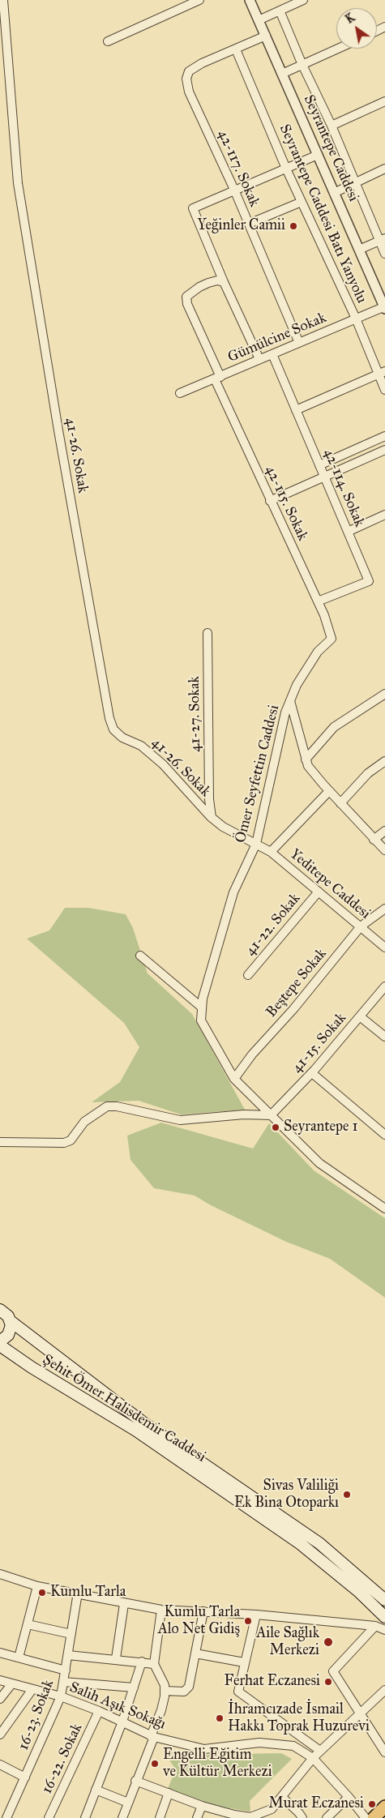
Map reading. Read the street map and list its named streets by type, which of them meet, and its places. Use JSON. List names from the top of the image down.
{
  "streets": {
    "main road": ["Şehit Ömer Halisdemir Caddesi"],
    "street": [
      "Seyrantepe Caddesi",
      "42-117. Sokak",
      "Seyrantepe Caddesi Batı Yanyolu",
      "Gümülcine Sokak",
      "41-26. Sokak",
      "42-114. Sokak",
      "42-115. Sokak",
      "41-27. Sokak",
      "Ömer Seyfettin Caddesi",
      "Yeditepe Caddesi",
      "41-22. Sokak",
      "Beştepe Sokak",
      "41-15. Sokak",
      "Salih Aşık Sokağı",
      "16-23. Sokak",
      "16-22. Sokak"
    ]
  },
  "crossings": [
    ["Seyrantepe Caddesi", "Gümülcine Sokak"],
    ["42-117. Sokak", "Seyrantepe Caddesi Batı Yanyolu"],
    ["42-117. Sokak", "Gümülcine Sokak"],
    ["Seyrantepe Caddesi Batı Yanyolu", "Gümülcine Sokak"],
    ["Gümülcine Sokak", "42-114. Sokak"],
    ["Gümülcine Sokak", "42-115. Sokak"],
    ["41-26. Sokak", "41-27. Sokak"],
    ["41-26. Sokak", "Ömer Seyfettin Caddesi"],
    ["41-26. Sokak", "Yeditepe Caddesi"],
    ["42-114. Sokak", "42-115. Sokak"],
    ["42-115. Sokak", "Ömer Seyfettin Caddesi"],
    ["Ömer Seyfettin Caddesi", "Yeditepe Caddesi"],
    ["Ömer Seyfettin Caddesi", "Beştepe Sokak"],
    ["Ömer Seyfettin Caddesi", "41-15. Sokak"],
    ["Yeditepe Caddesi", "41-22. Sokak"],
    ["Yeditepe Caddesi", "Beştepe Sokak"],
    ["Salih Aşık Sokağı", "16-23. Sokak"],
    ["Salih Aşık Sokağı", "16-22. Sokak"]
  ],
  "places": [
    "Yeğinler Camii",
    "Seyrantepe 1",
    "Sivas Valiliği Ek Bina Otoparkı",
    "Kumlu Tarla",
    "Kumlu Tarla Alo Net Gidiş",
    "Aile Sağlık Merkezi",
    "Ferhat Eczanesi",
    "İhramcızade İsmail Hakkı Toprak Huzurevi",
    "Engelli Eğitim ve Kültür Merkezi",
    "Murat Eczanesi"
  ],
  "north": "top left"
}
